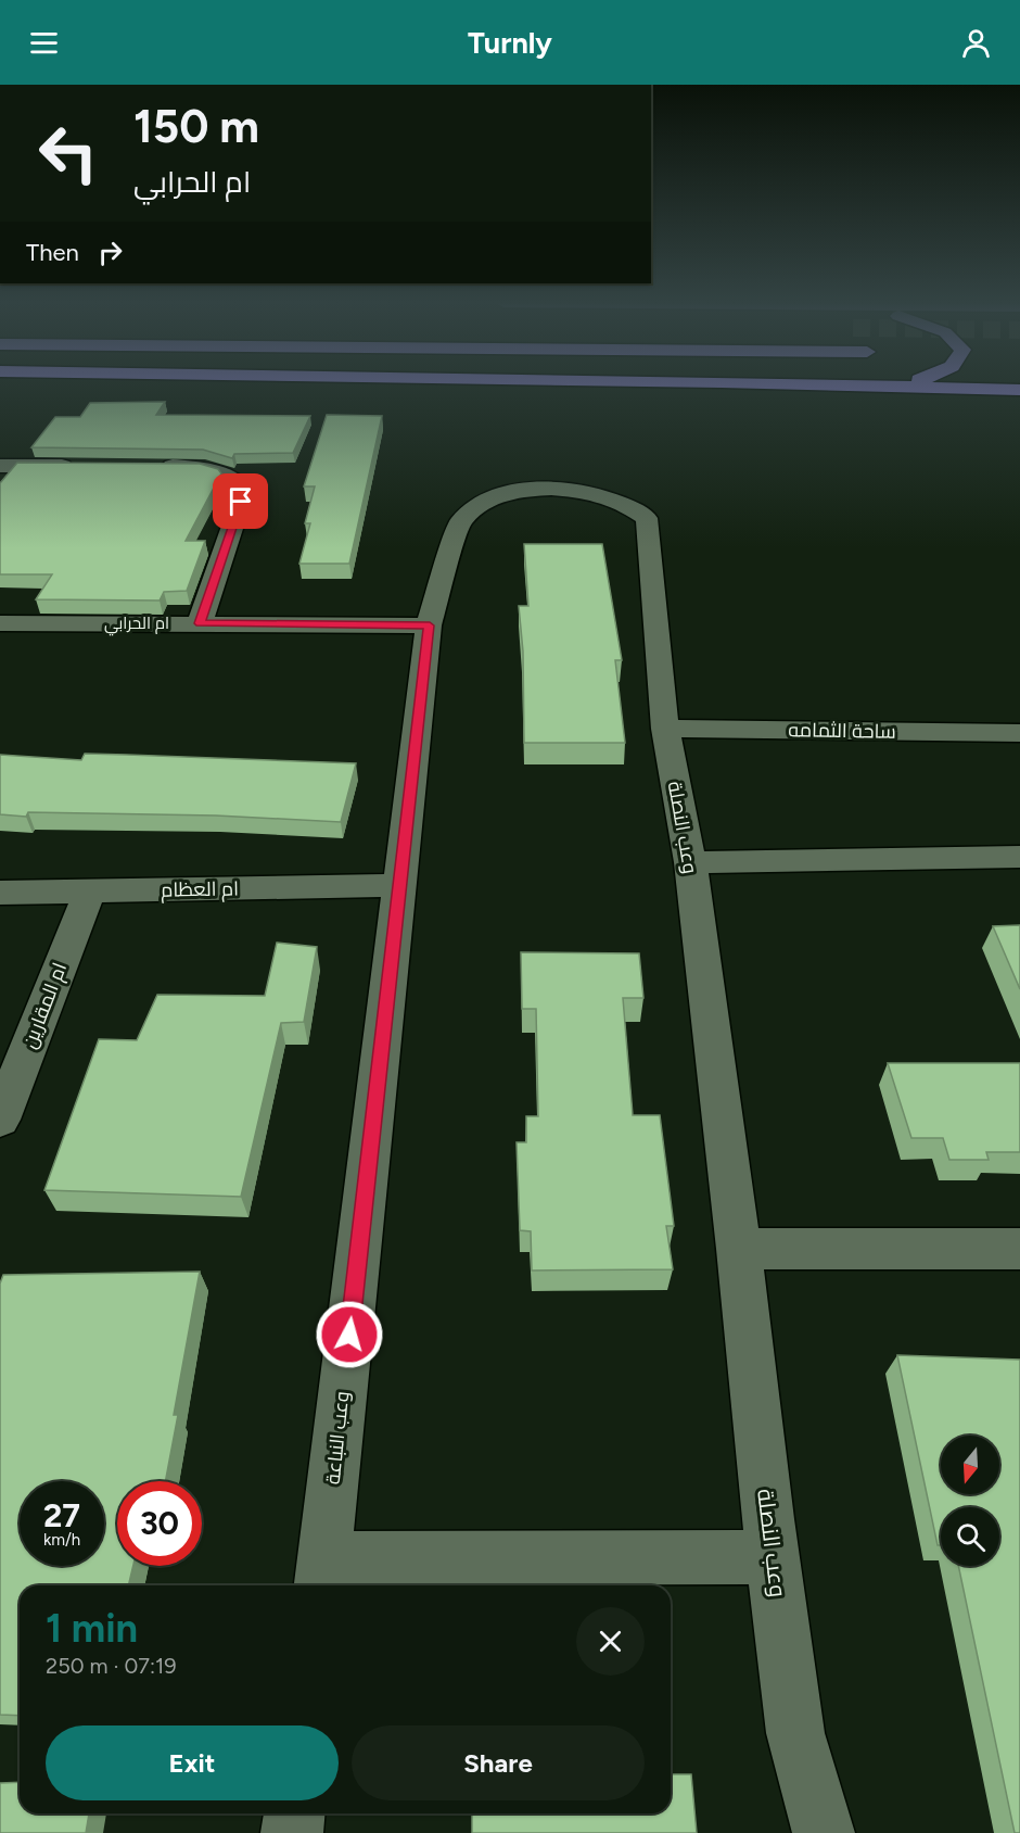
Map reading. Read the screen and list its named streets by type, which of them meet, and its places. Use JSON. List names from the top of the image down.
{
  "streets": {
    "street": [
      "ام الحرابي",
      "ساحة الثمامه",
      "وعب النصلة",
      "ام العظام",
      "ام المقارين",
      "وعب النباعة"
    ]
  },
  "crossings": [
    ["ام الحرابي", "وعب النباعة"],
    ["ساحة الثمامه", "وعب النصلة"],
    ["وعب النصلة", "وعب النباعة"],
    ["ام العظام", "ام المقارين"],
    ["ام العظام", "وعب النباعة"]
  ],
  "north": "bottom",
  "page": {
    "header": "Turnly",
    "turn": ["150 m", "ام الحرابي"],
    "then": "Then",
    "speed": "27 km/h",
    "limit": "30",
    "heading": ["1 min", "250 m · 07:19"],
    "buttons": ["Exit", "Share"]
  }
}
